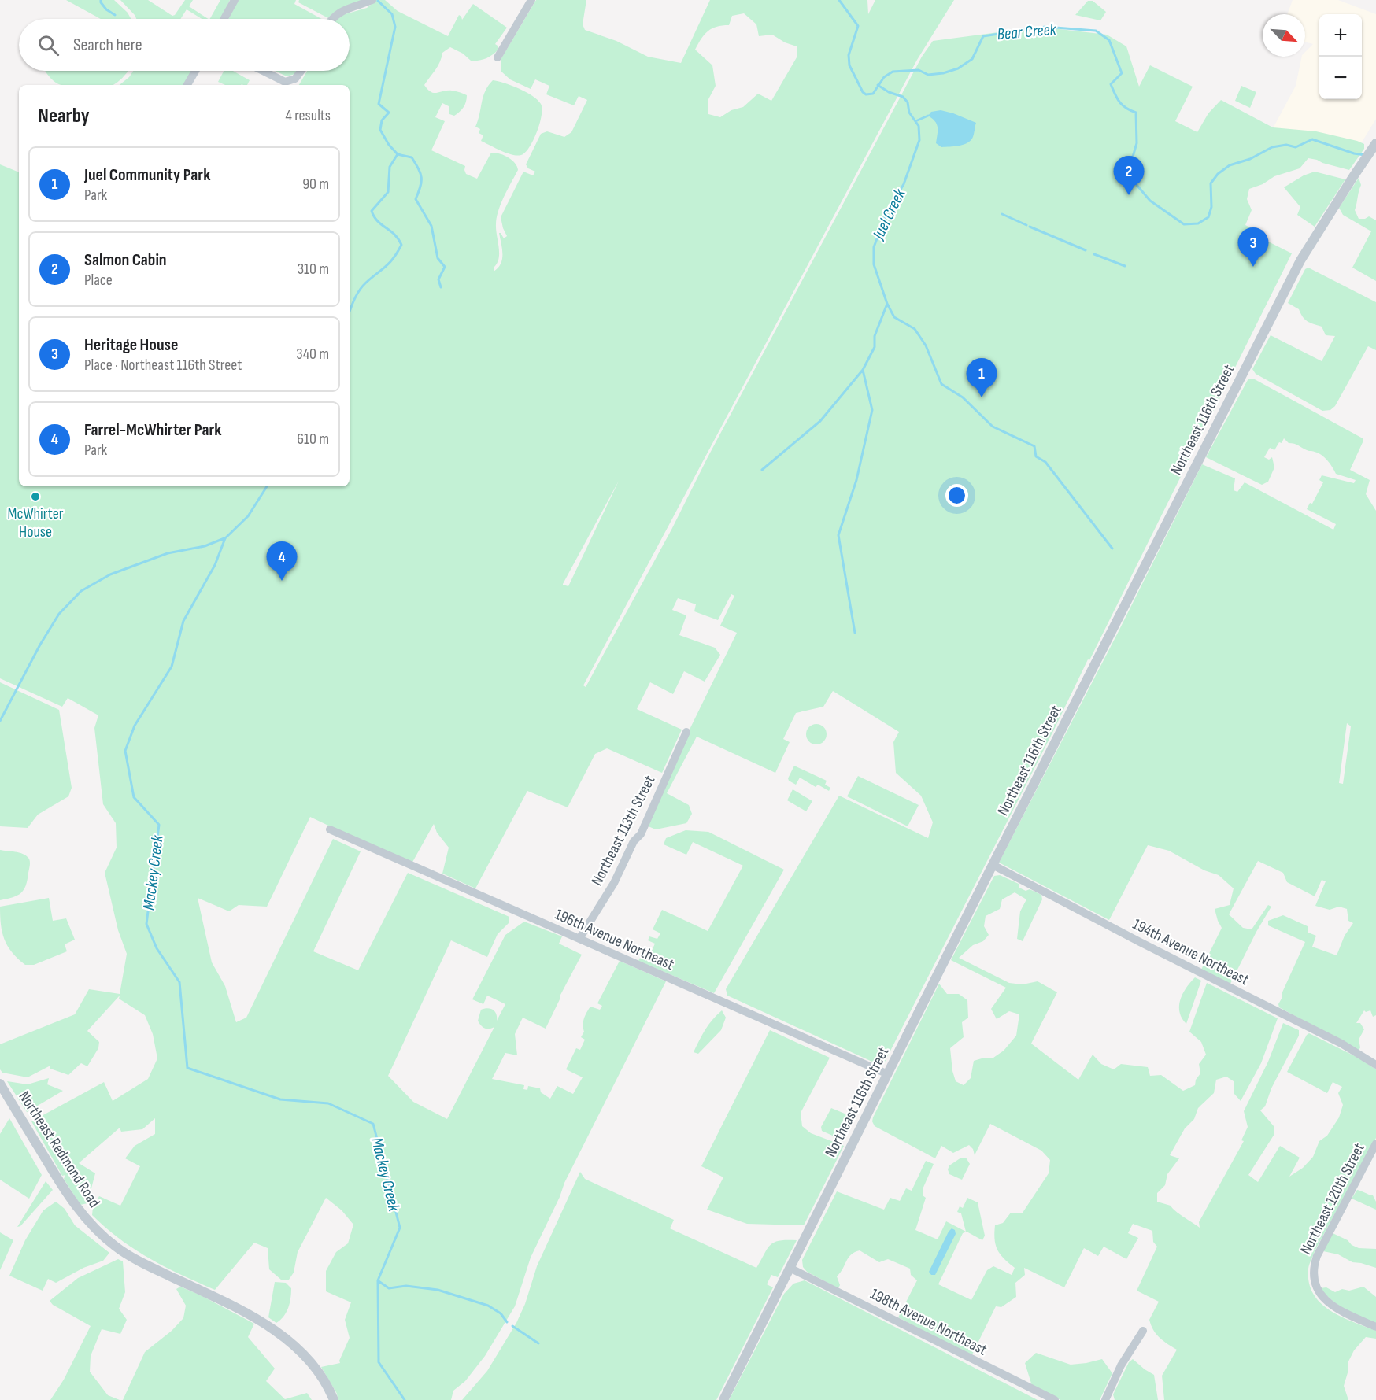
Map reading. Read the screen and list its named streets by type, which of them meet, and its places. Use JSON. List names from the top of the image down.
{
  "streets": {
    "street": [
      "Northeast 116th Street",
      "Northeast 113th Street",
      "196th Avenue Northeast",
      "194th Avenue Northeast",
      "Northeast Redmond Road",
      "Northeast 120th Street",
      "198th Avenue Northeast"
    ]
  },
  "crossings": [
    ["Northeast 116th Street", "196th Avenue Northeast"],
    ["Northeast 116th Street", "194th Avenue Northeast"],
    ["Northeast 116th Street", "198th Avenue Northeast"],
    ["Northeast 113th Street", "196th Avenue Northeast"]
  ],
  "water": ["Bear Creek", "Juel Creek", "Mackey Creek"],
  "places": ["McWhirter House"],
  "north": "bottom right",
  "page": {
    "map_buttons": ["+", "−"],
    "search": "Search here",
    "heading": ["Nearby", "4 results"],
    "list": [
      {
        "mark": "1",
        "name": "Juel Community Park",
        "note": "Park",
        "value": "90 m"
      },
      {
        "mark": "2",
        "name": "Salmon Cabin",
        "note": "Place",
        "value": "310 m"
      },
      {
        "mark": "3",
        "name": "Heritage House",
        "note": "Place · Northeast 116th Street",
        "value": "340 m"
      },
      {
        "mark": "4",
        "name": "Farrel-McWhirter Park",
        "note": "Park",
        "value": "610 m"
      }
    ],
    "pins": [
      "2",
      "3",
      "1",
      "4"
    ]
  }
}
